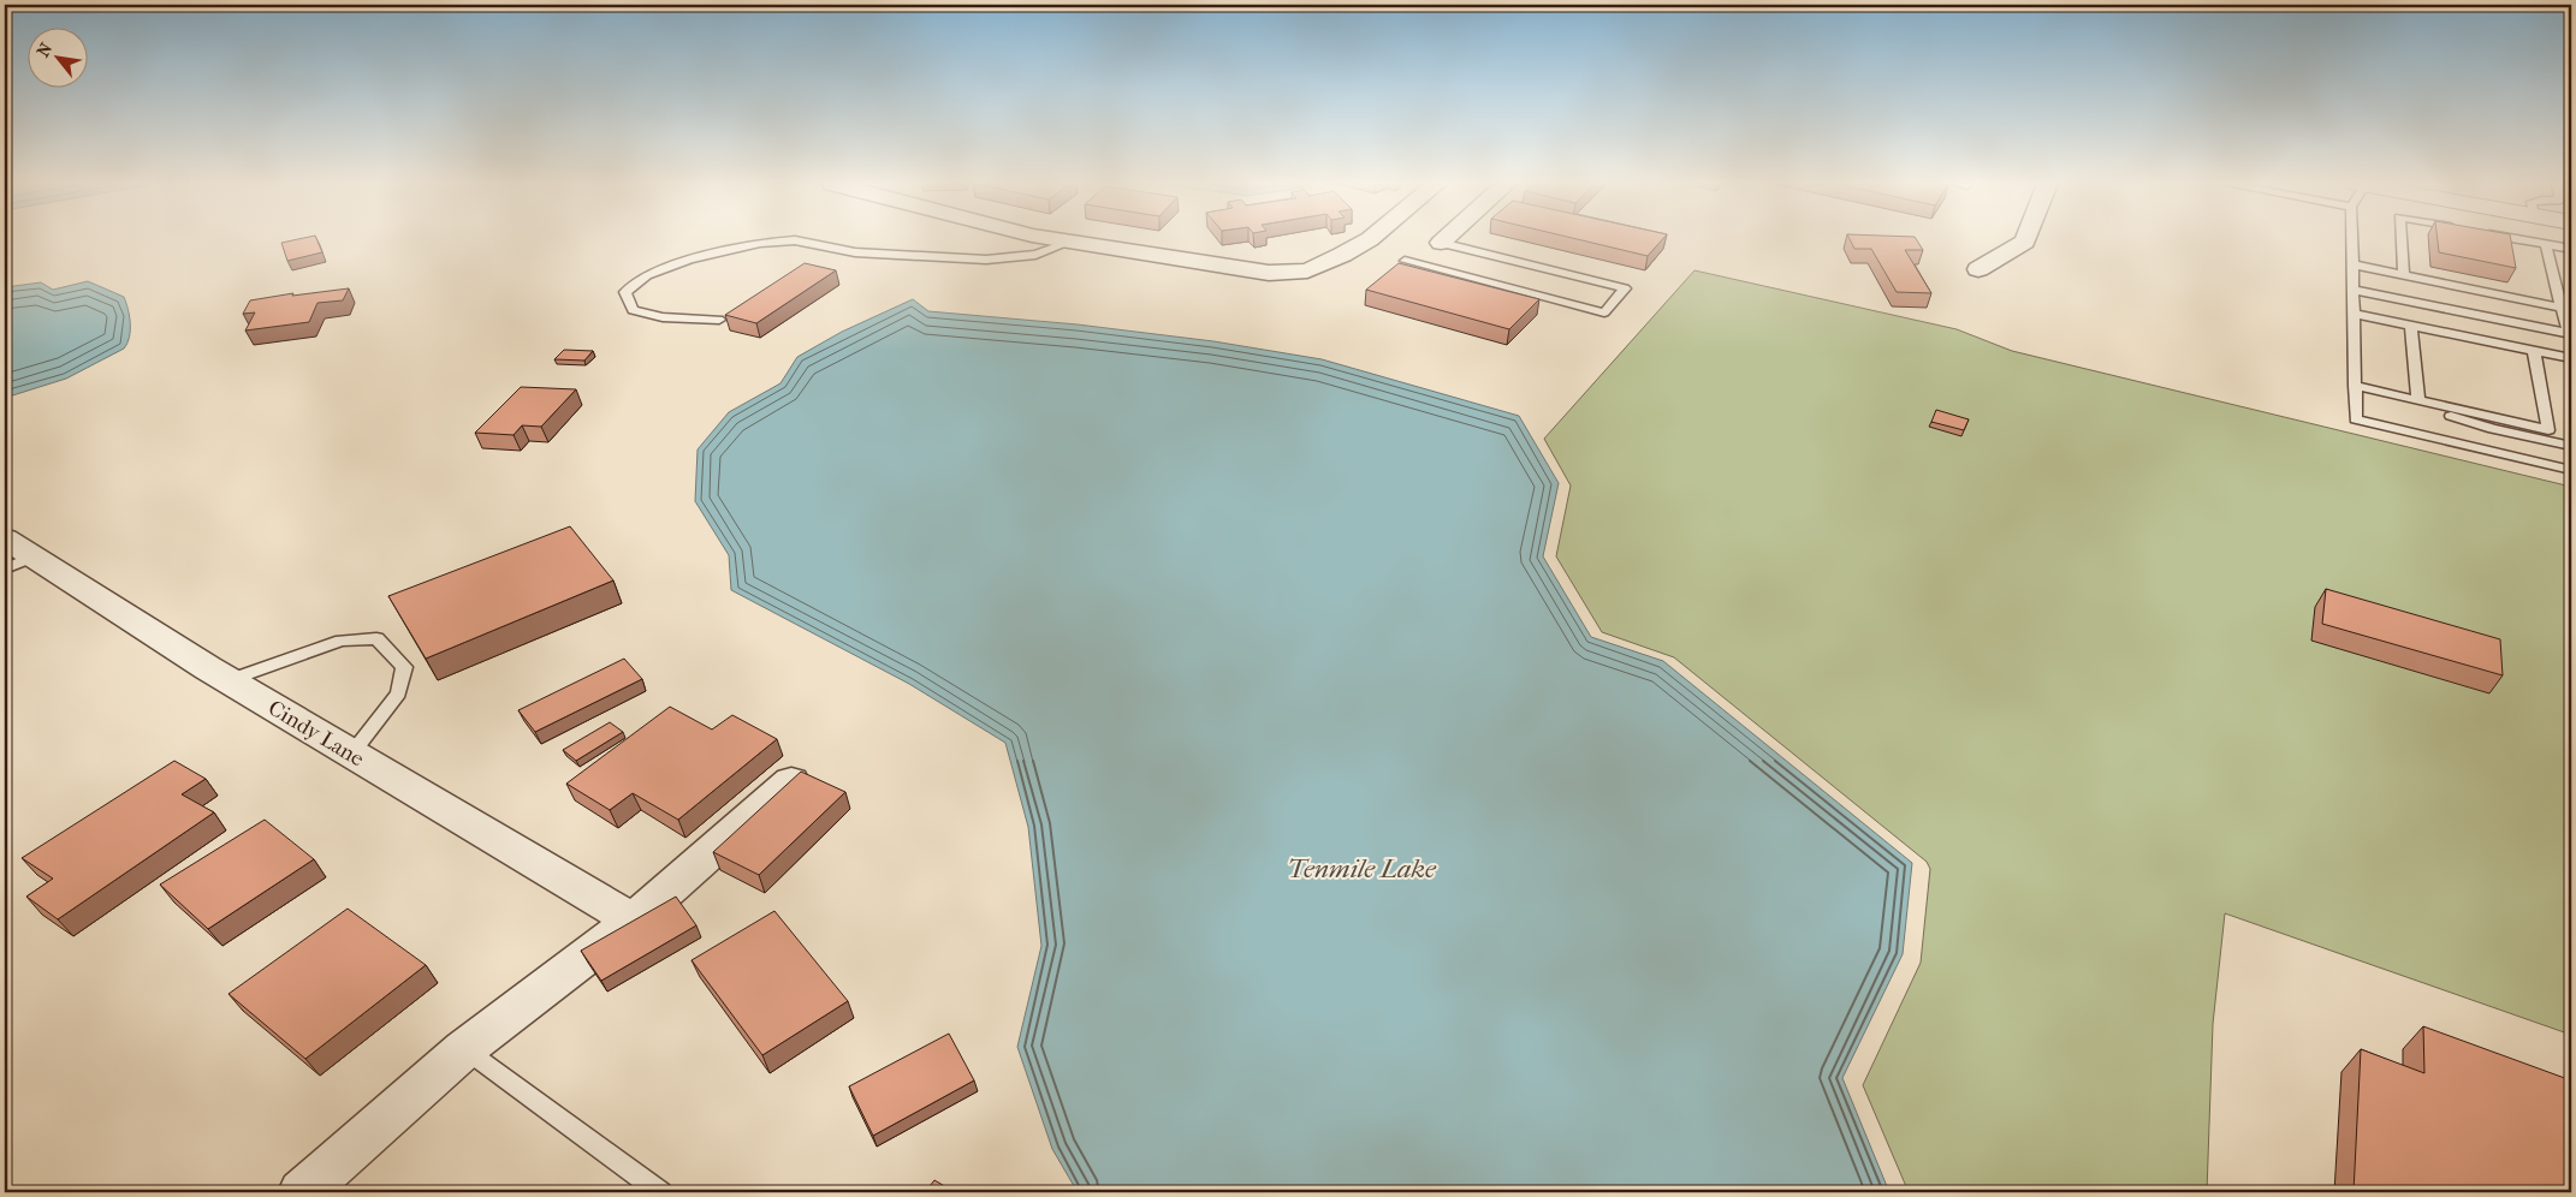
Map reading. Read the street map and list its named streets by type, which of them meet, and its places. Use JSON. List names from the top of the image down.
{
  "streets": {
    "street": ["Cindy Lane"]
  },
  "water": ["Tenmile Lake"],
  "north": "top left"
}
